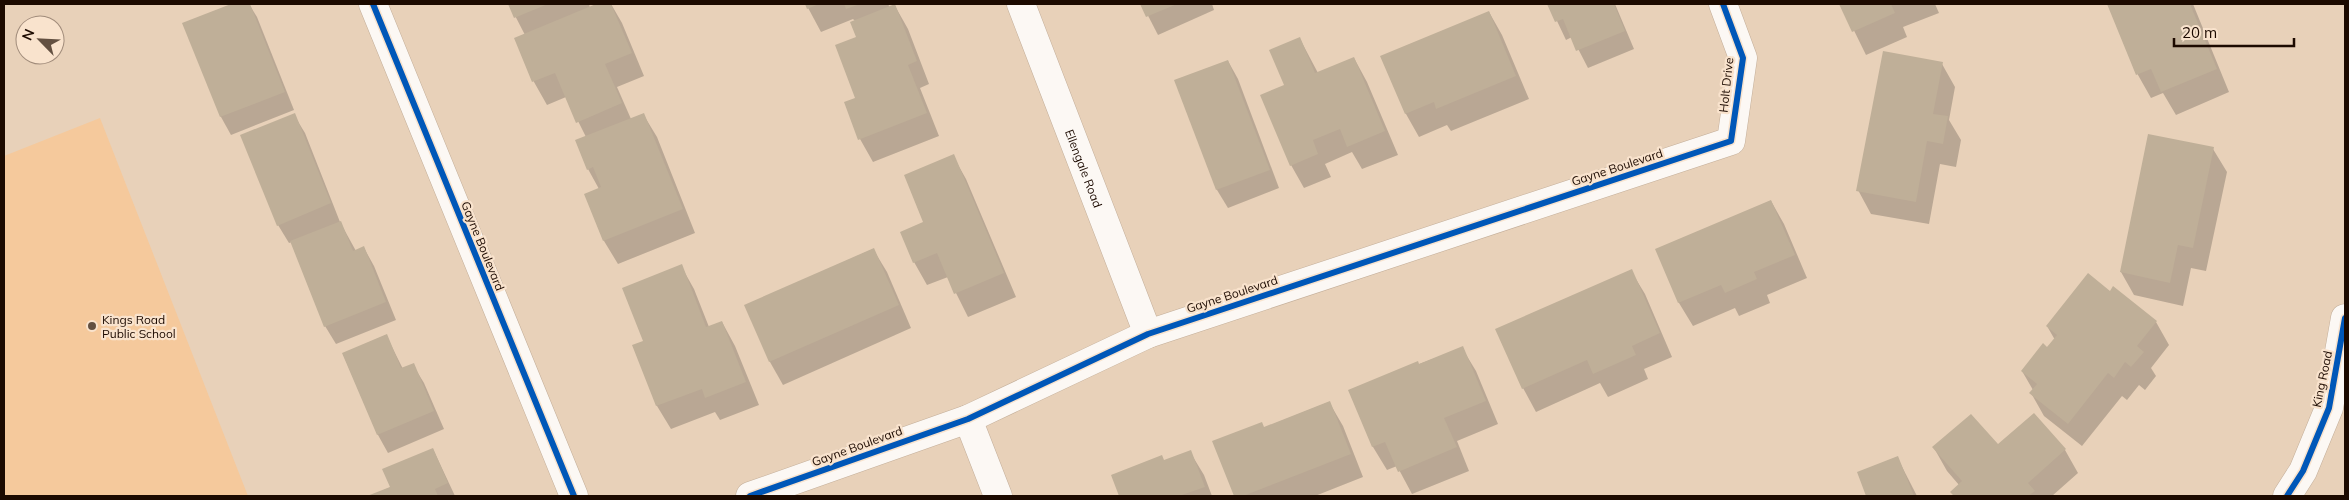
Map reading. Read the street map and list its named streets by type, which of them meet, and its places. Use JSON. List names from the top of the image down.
{
  "streets": {
    "street": [
      "Holt Drive",
      "Gayne Boulevard",
      "Ellengale Road",
      "King Road"
    ]
  },
  "crossings": [
    ["Holt Drive", "Gayne Boulevard"],
    ["Gayne Boulevard", "Ellengale Road"]
  ],
  "places": ["Kings Road Public School"],
  "scale_bar": "20 m",
  "north": "top left"
}
